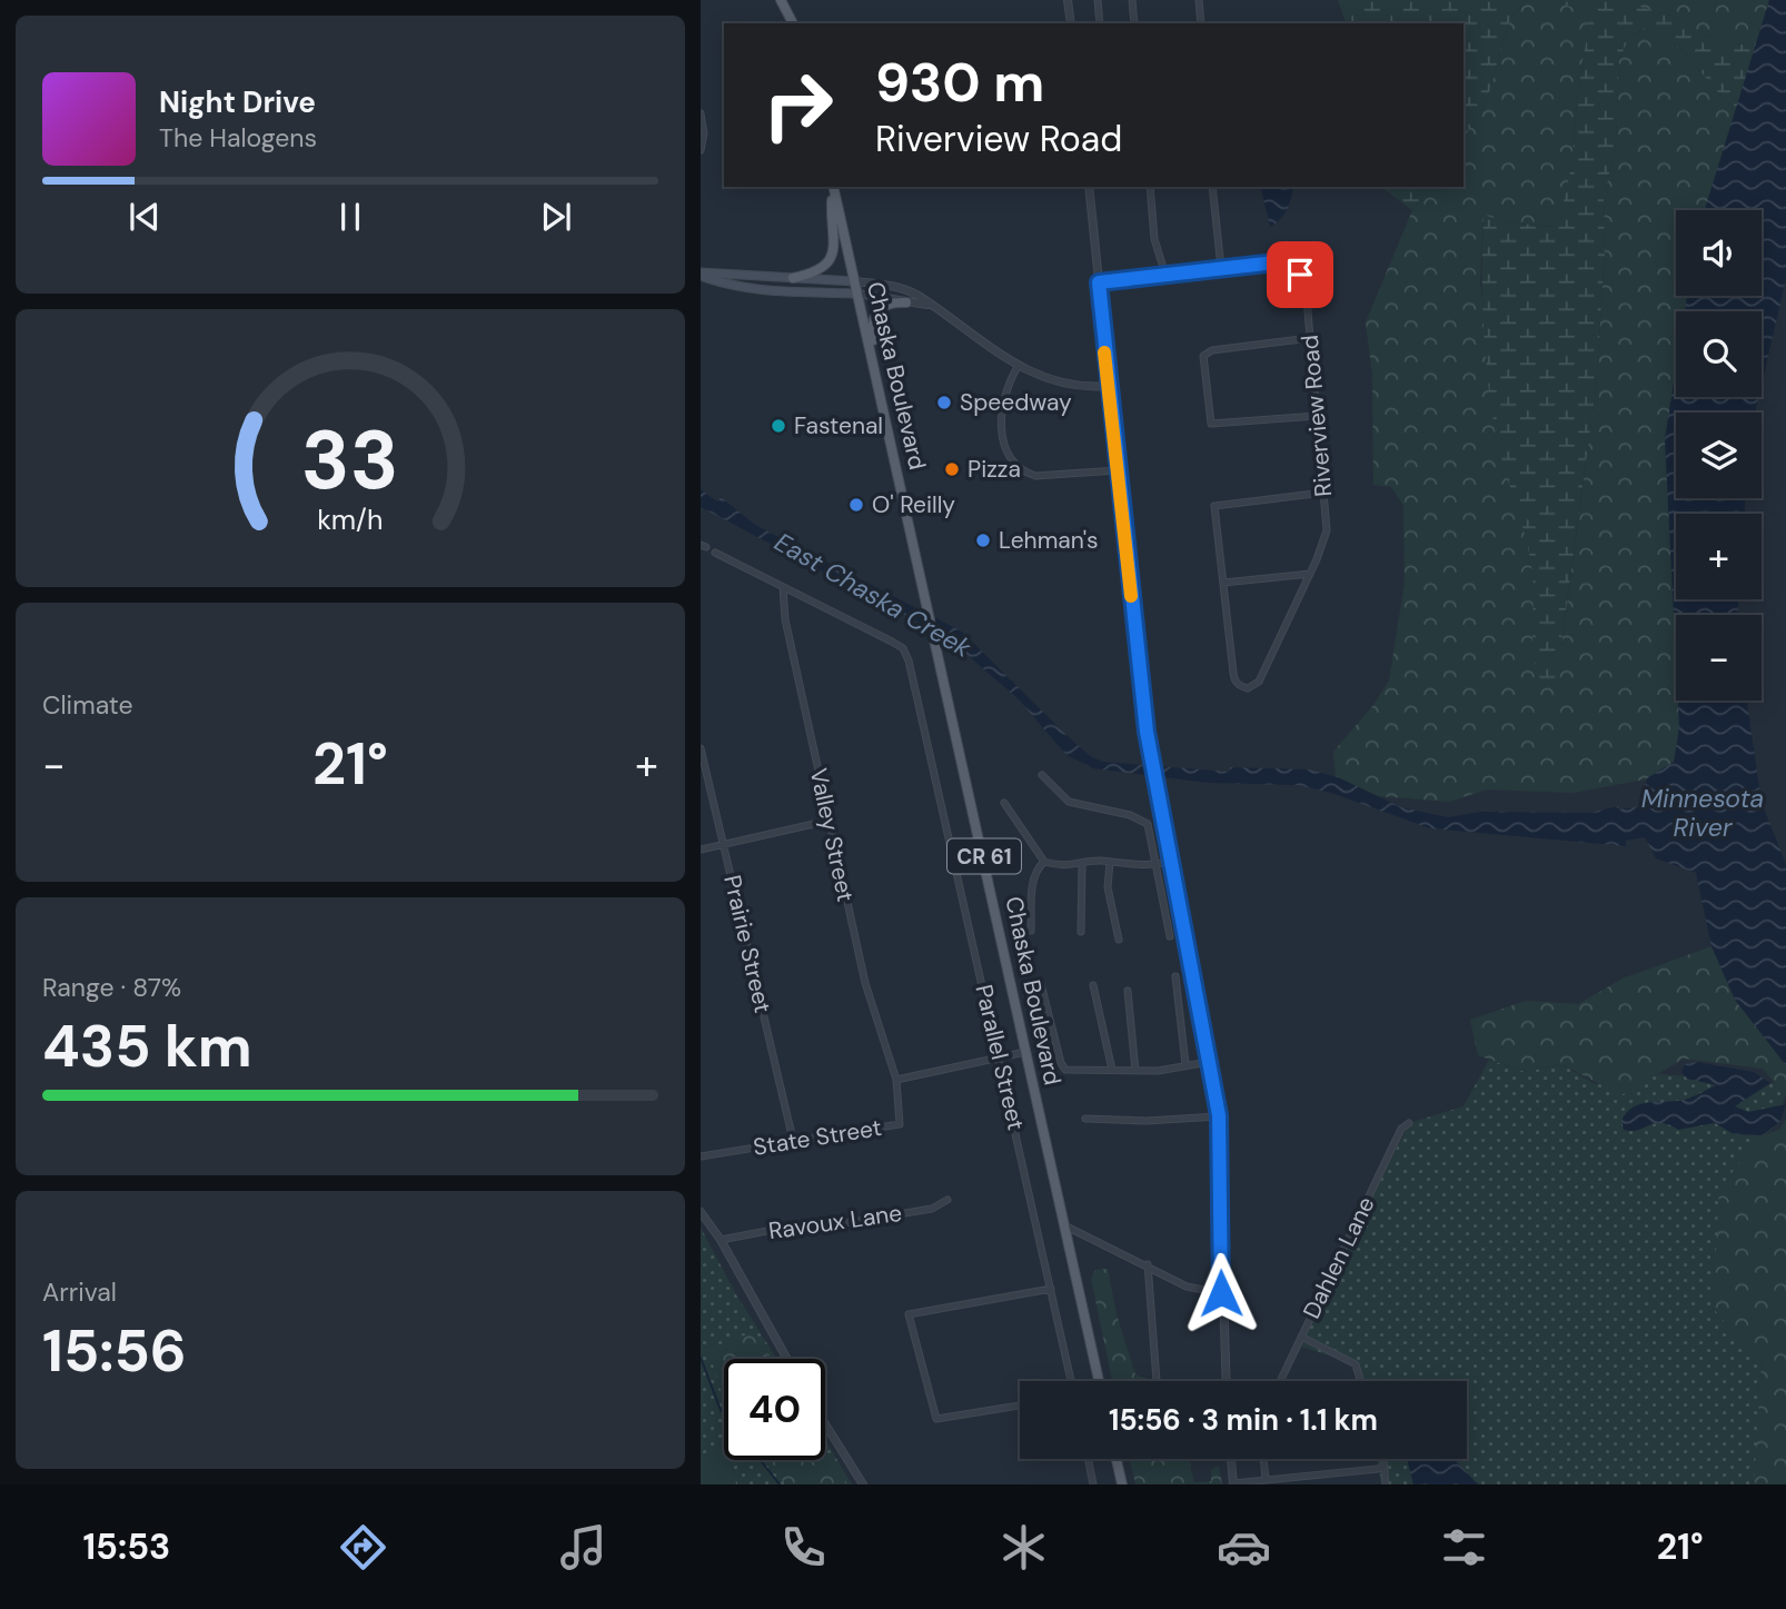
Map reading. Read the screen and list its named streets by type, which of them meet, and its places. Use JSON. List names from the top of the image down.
{
  "streets": {
    "main road": ["Chaska Boulevard", "CR 61"],
    "street": [
      "Riverview Road",
      "Valley Street",
      "Prairie Street",
      "Parallel Street",
      "State Street",
      "Ravoux Lane",
      "Dahlen Lane"
    ]
  },
  "crossings": [
    ["Valley Street", "Parallel Street"],
    ["Valley Street", "State Street"],
    ["Prairie Street", "State Street"]
  ],
  "water": ["East Chaska Creek", "Minnesota River"],
  "places": [
    "Speedway",
    "Fastenal",
    "Pizza",
    "O' Reilly",
    "Lehman's"
  ],
  "page": {
    "turn": ["930 m", "Riverview Road"],
    "song": ["Night Drive", "The Halogens"],
    "map_buttons": ["+", "−"],
    "tile": [
      "Climate",
      ["Range · 87%", "435 km"],
      ["Arrival", "15:56"]
    ],
    "heat": ["−", "21°", "+"],
    "limit": "40",
    "trip": "15:56 · 3 min · 1.1 km",
    "tabs": ["15:53", "21°"],
    "gauge": ["33", "km/h"]
  }
}
